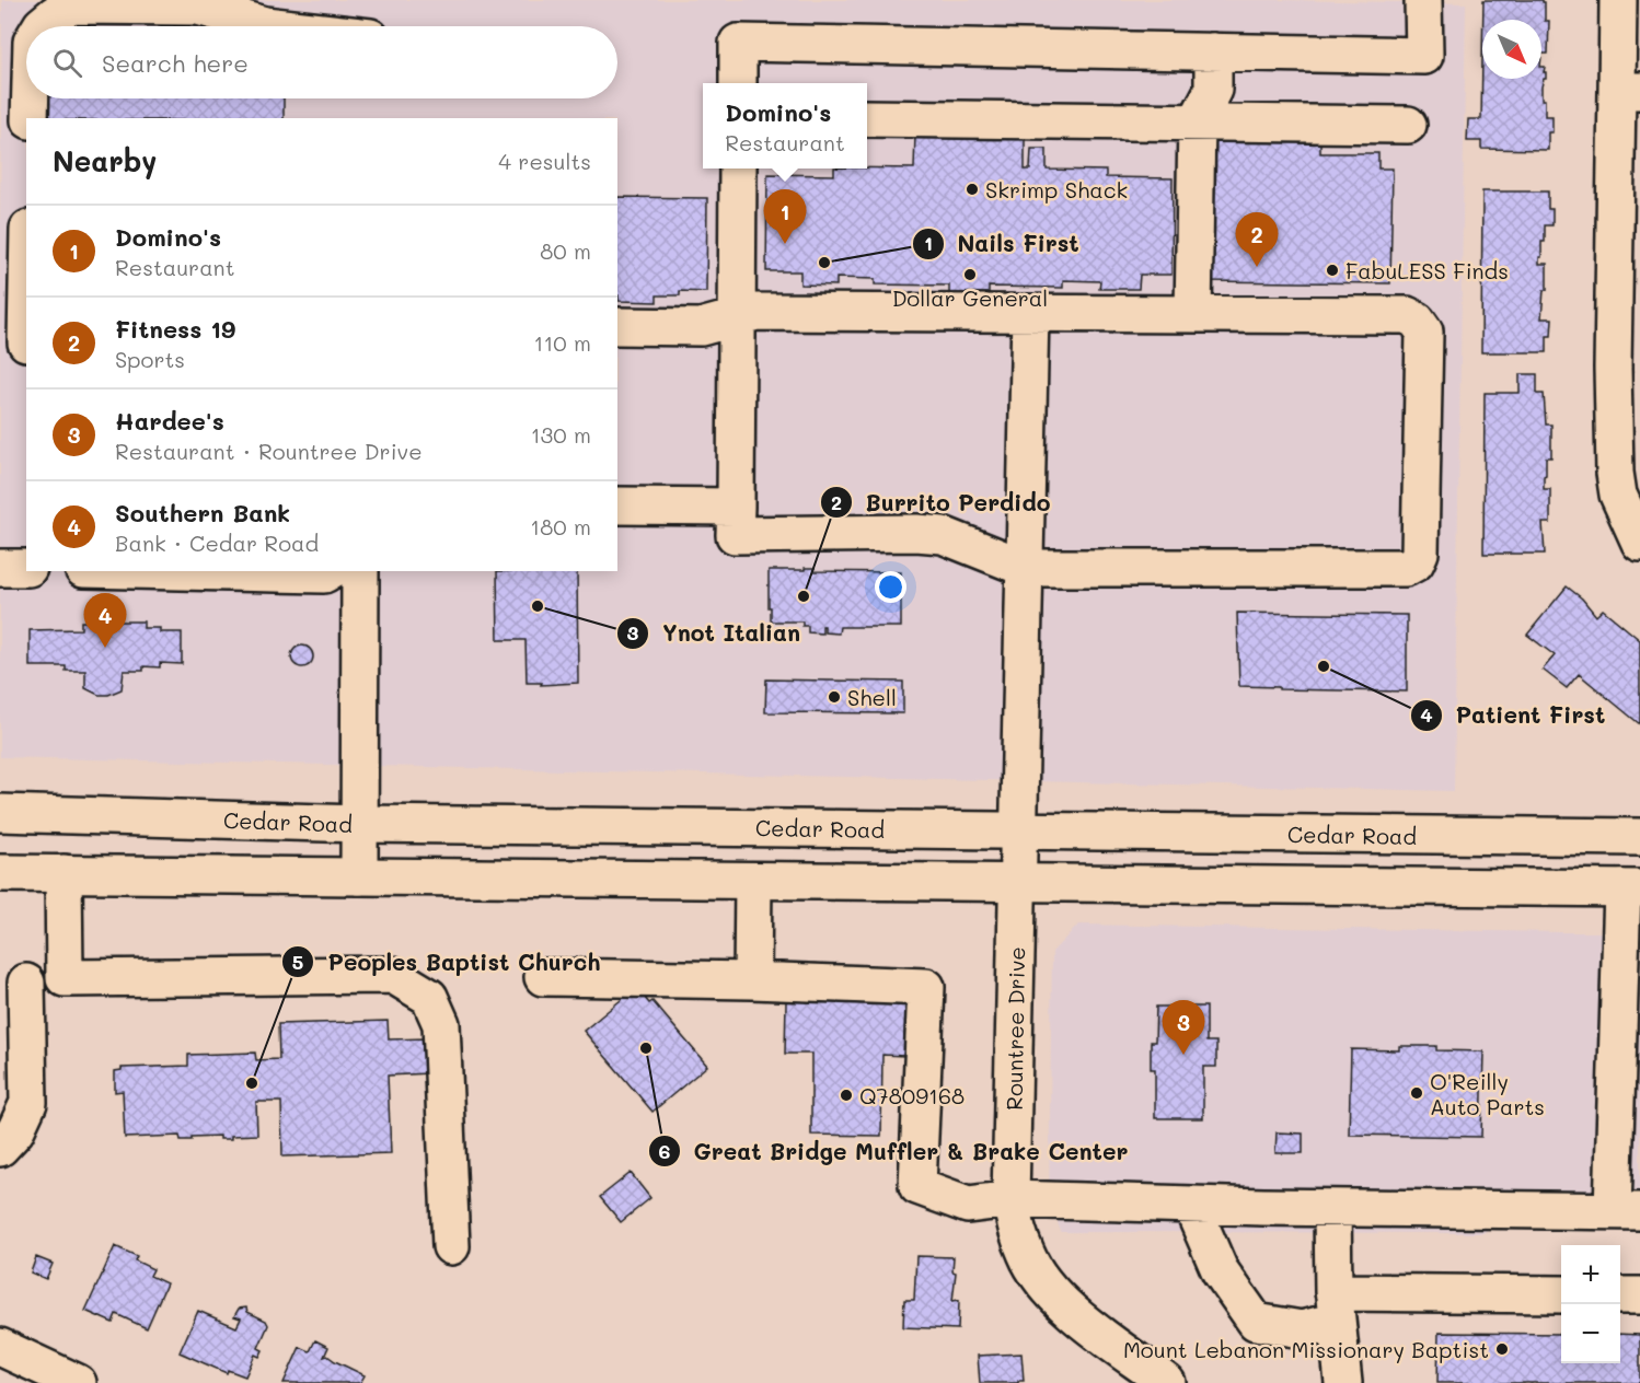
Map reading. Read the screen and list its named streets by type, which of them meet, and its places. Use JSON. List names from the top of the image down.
{
  "streets": {
    "main road": ["Cedar Road", "Rountree Drive"]
  },
  "crossings": [
    ["Cedar Road", "Rountree Drive"]
  ],
  "places": [
    "Skrimp Shack",
    "Nails First",
    "FabuLESS Finds",
    "Dollar General",
    "Burrito Perdido",
    "Ynot Italian",
    "Patient First",
    "Shell",
    "Great Bridge Muffler & Brake Center",
    "Peoples Baptist Church",
    "O'Reilly Auto Parts",
    "Q7809168",
    "Mount Lebanon Missionary Baptist"
  ],
  "north": "bottom right",
  "page": {
    "search": "Search here",
    "popup": ["Domino's", "Restaurant"],
    "heading": ["Nearby", "4 results"],
    "pins": [
      "1",
      "2",
      "4",
      "3"
    ],
    "list": [
      {
        "mark": "1",
        "name": "Domino's",
        "note": "Restaurant",
        "value": "80 m"
      },
      {
        "mark": "2",
        "name": "Fitness 19",
        "note": "Sports",
        "value": "110 m"
      },
      {
        "mark": "3",
        "name": "Hardee's",
        "note": "Restaurant · Rountree Drive",
        "value": "130 m"
      },
      {
        "mark": "4",
        "name": "Southern Bank",
        "note": "Bank · Cedar Road",
        "value": "180 m"
      }
    ],
    "map_buttons": ["+", "−"]
  }
}
